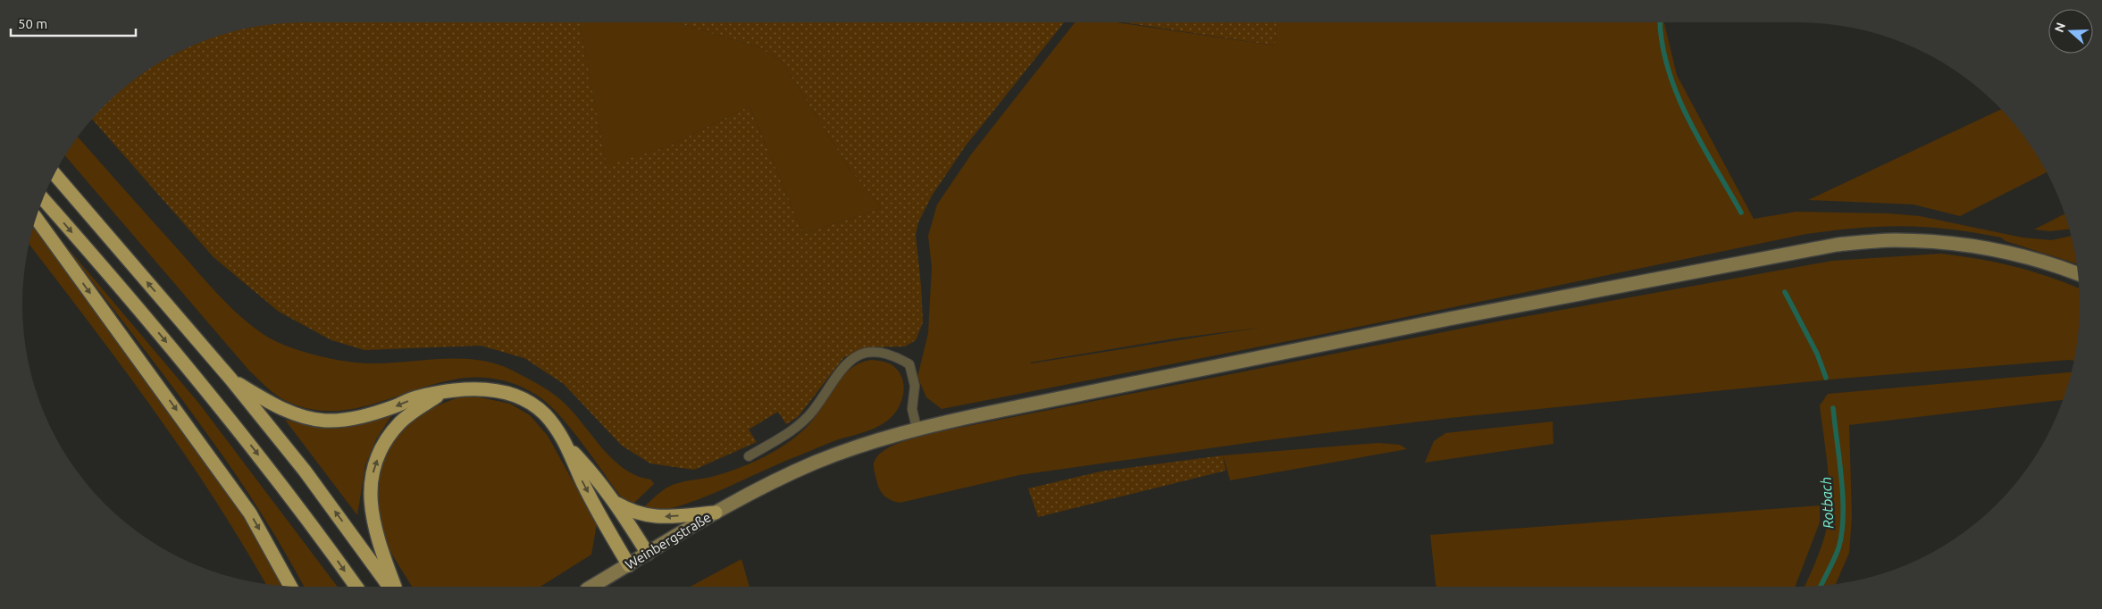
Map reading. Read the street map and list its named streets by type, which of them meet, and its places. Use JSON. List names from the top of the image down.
{
  "streets": {
    "main road": ["Weinbergstraße"]
  },
  "water": ["Rotbach"],
  "scale_bar": "50 m",
  "north": "left"
}
